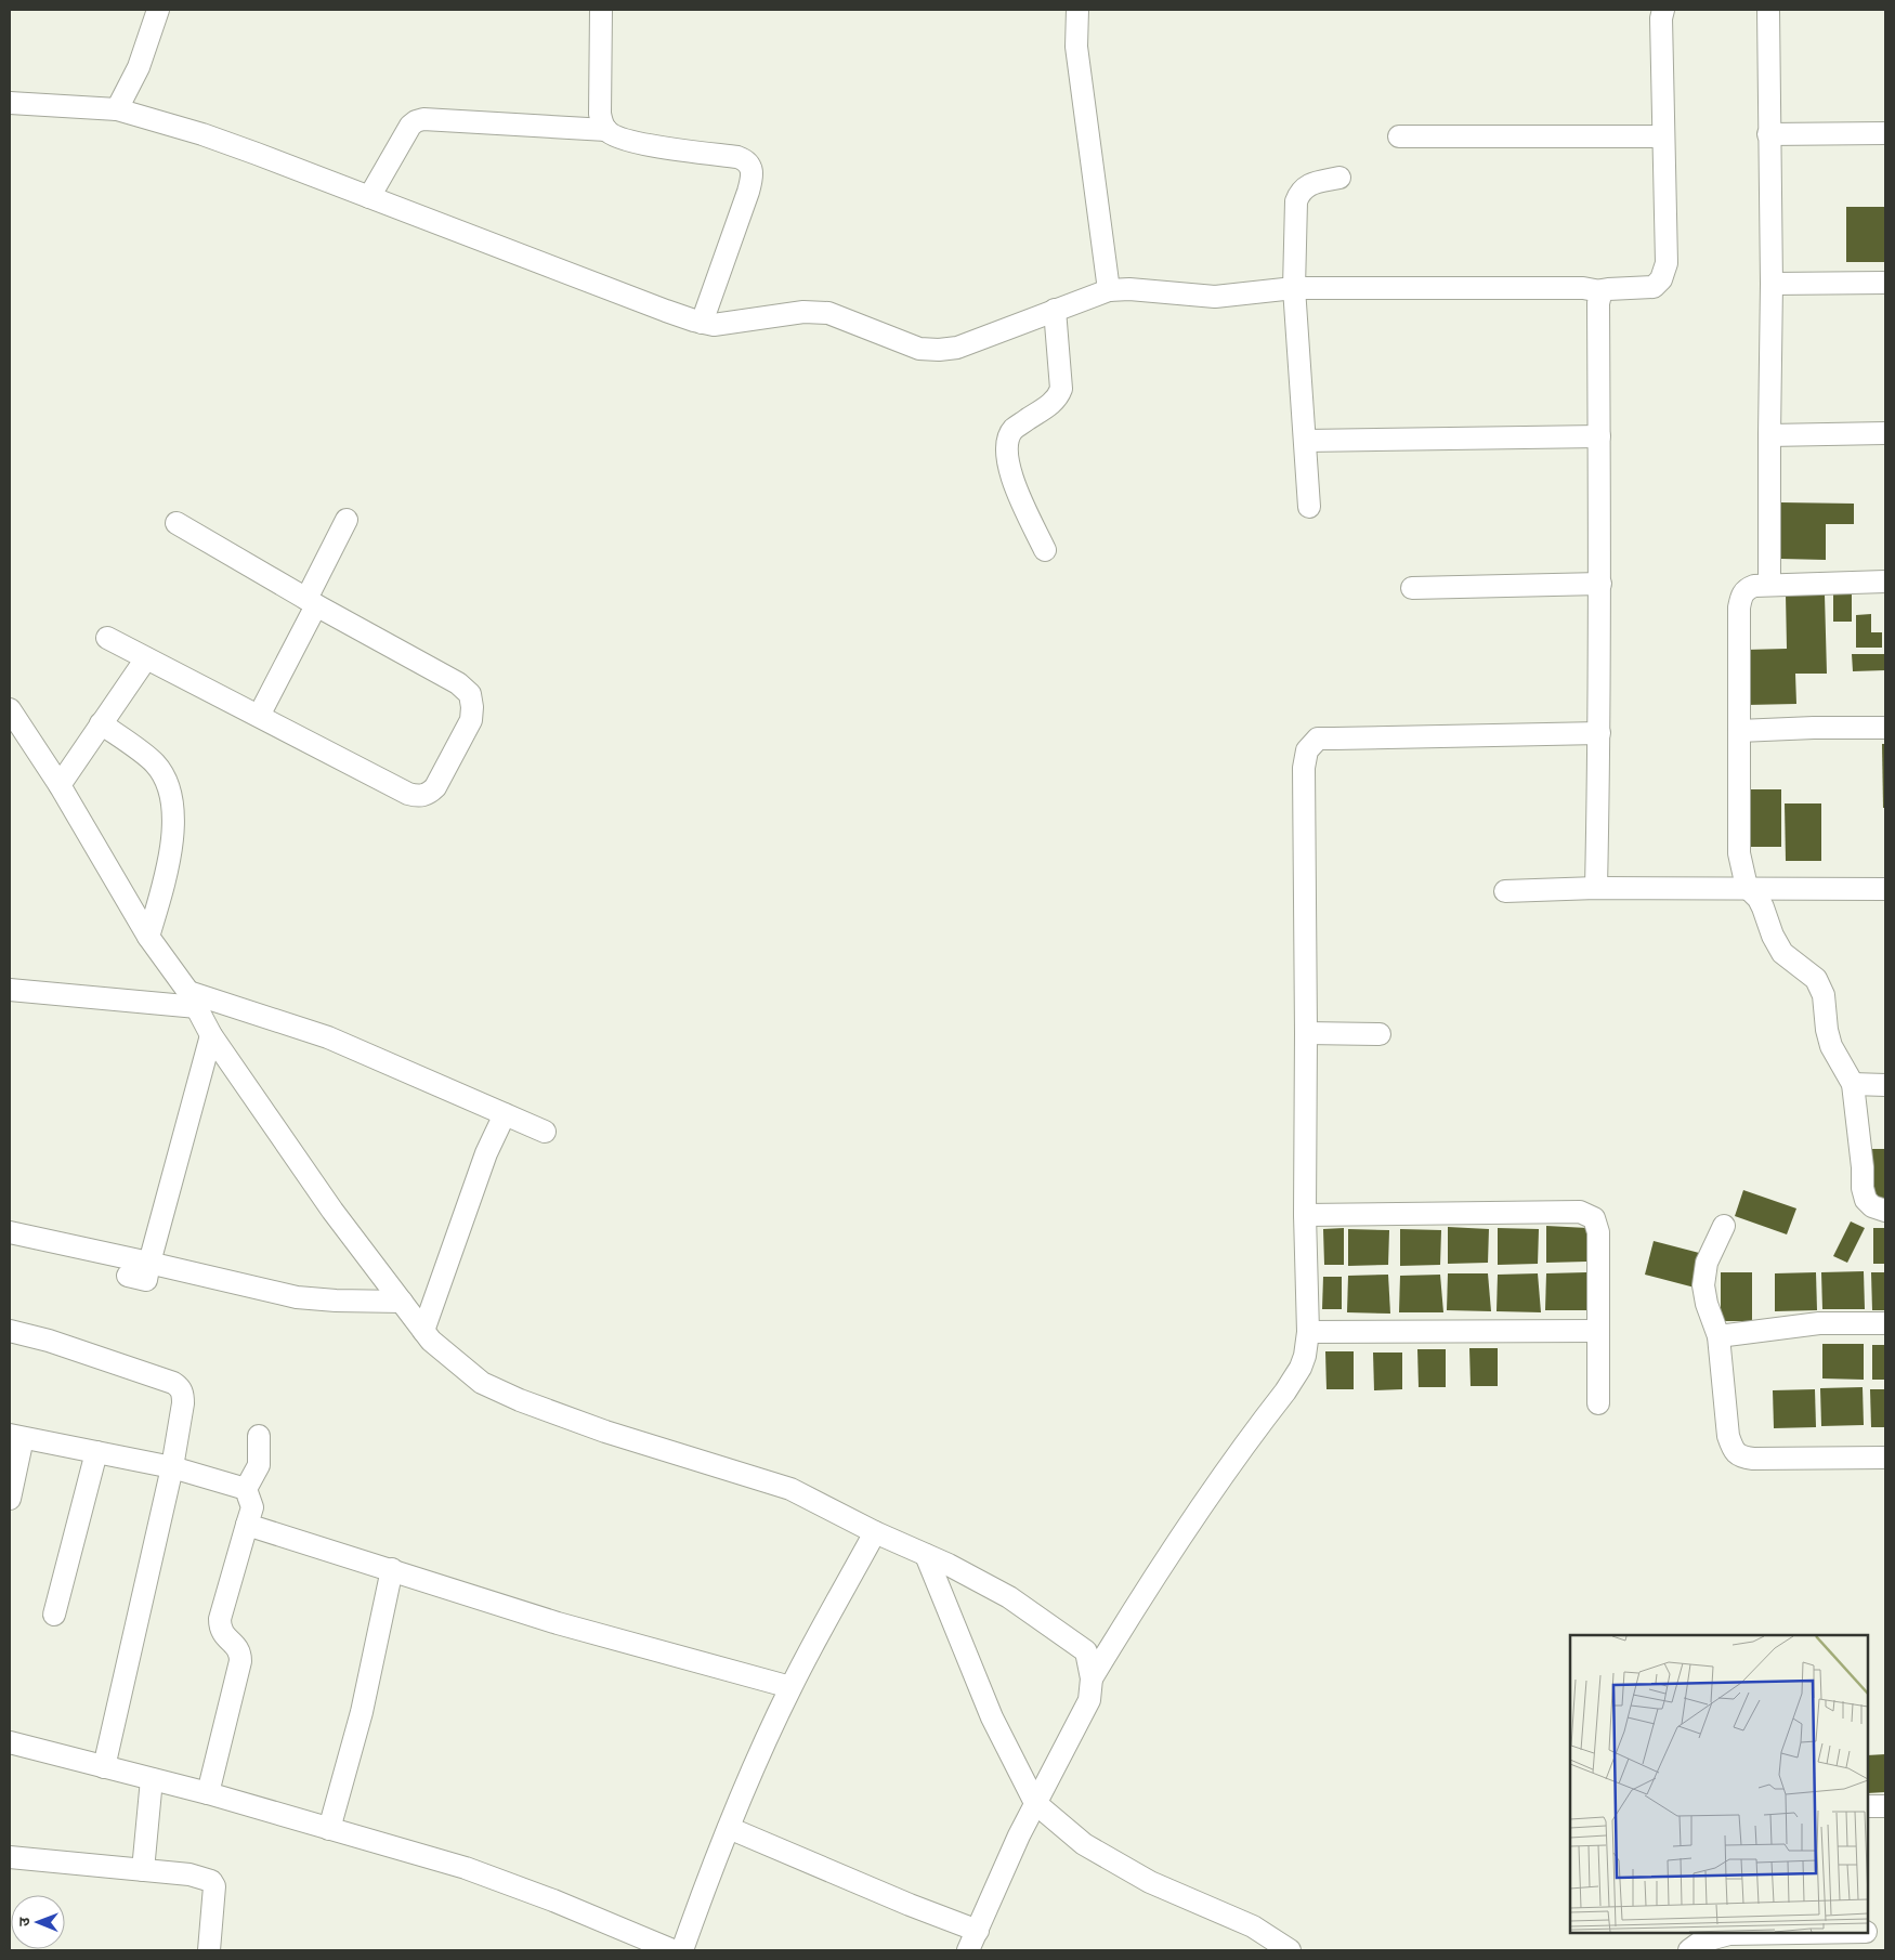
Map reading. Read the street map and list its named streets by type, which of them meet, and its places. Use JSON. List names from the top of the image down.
{
  "north": "left"
}
